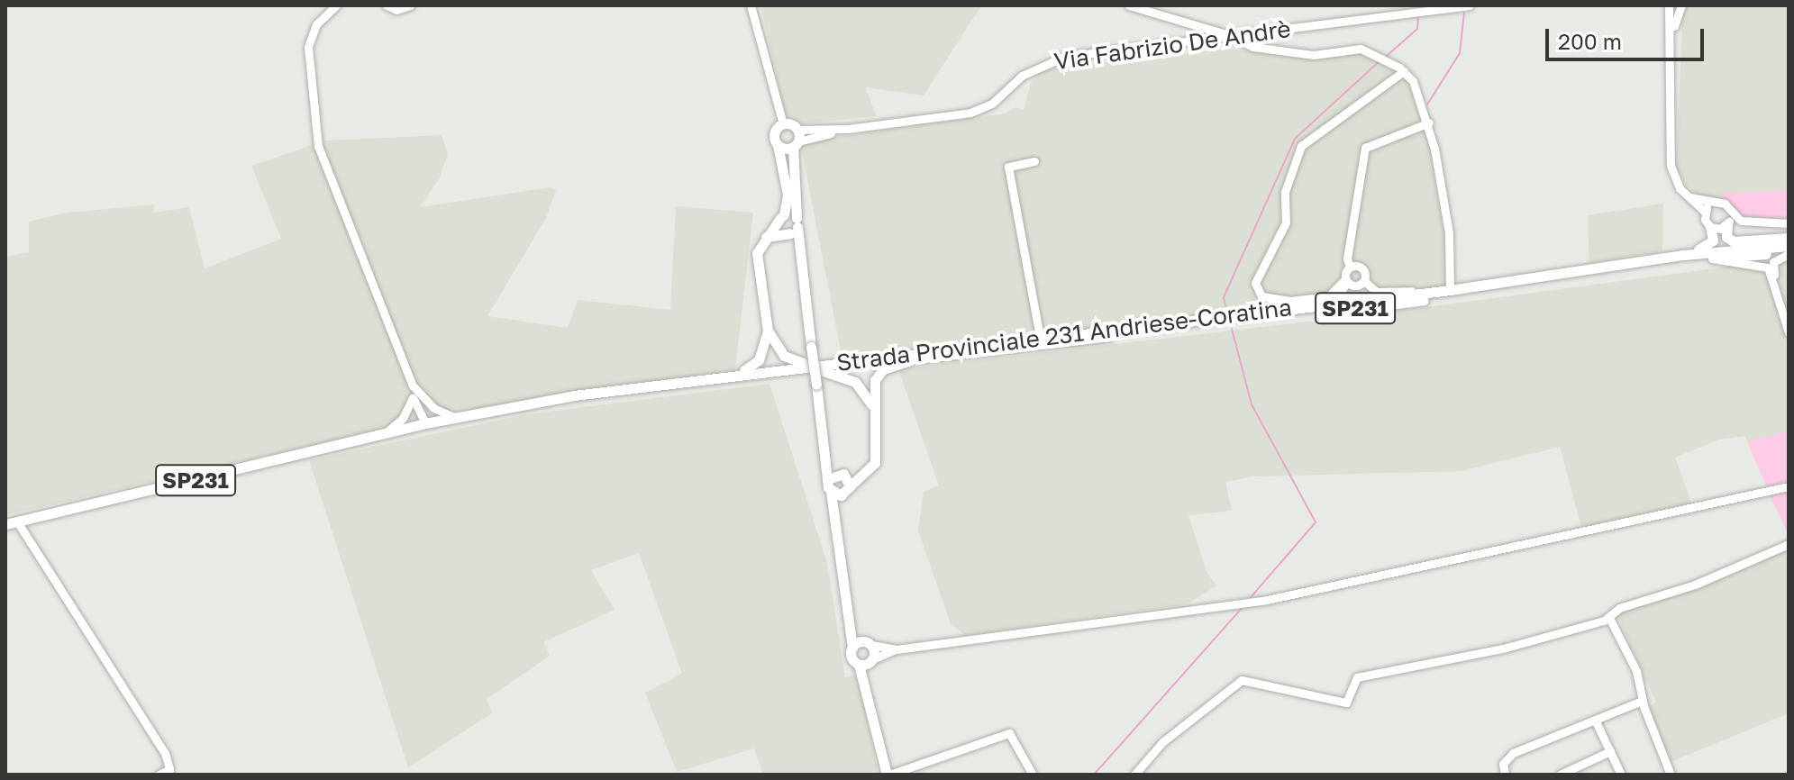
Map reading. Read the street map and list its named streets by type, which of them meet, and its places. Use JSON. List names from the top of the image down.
{
  "streets": {
    "main road": ["SP231", "Strada Provinciale 231 Andriese-Coratina"],
    "street": ["Via Fabrizio De Andrè"]
  },
  "scale_bar": "200 m"
}
